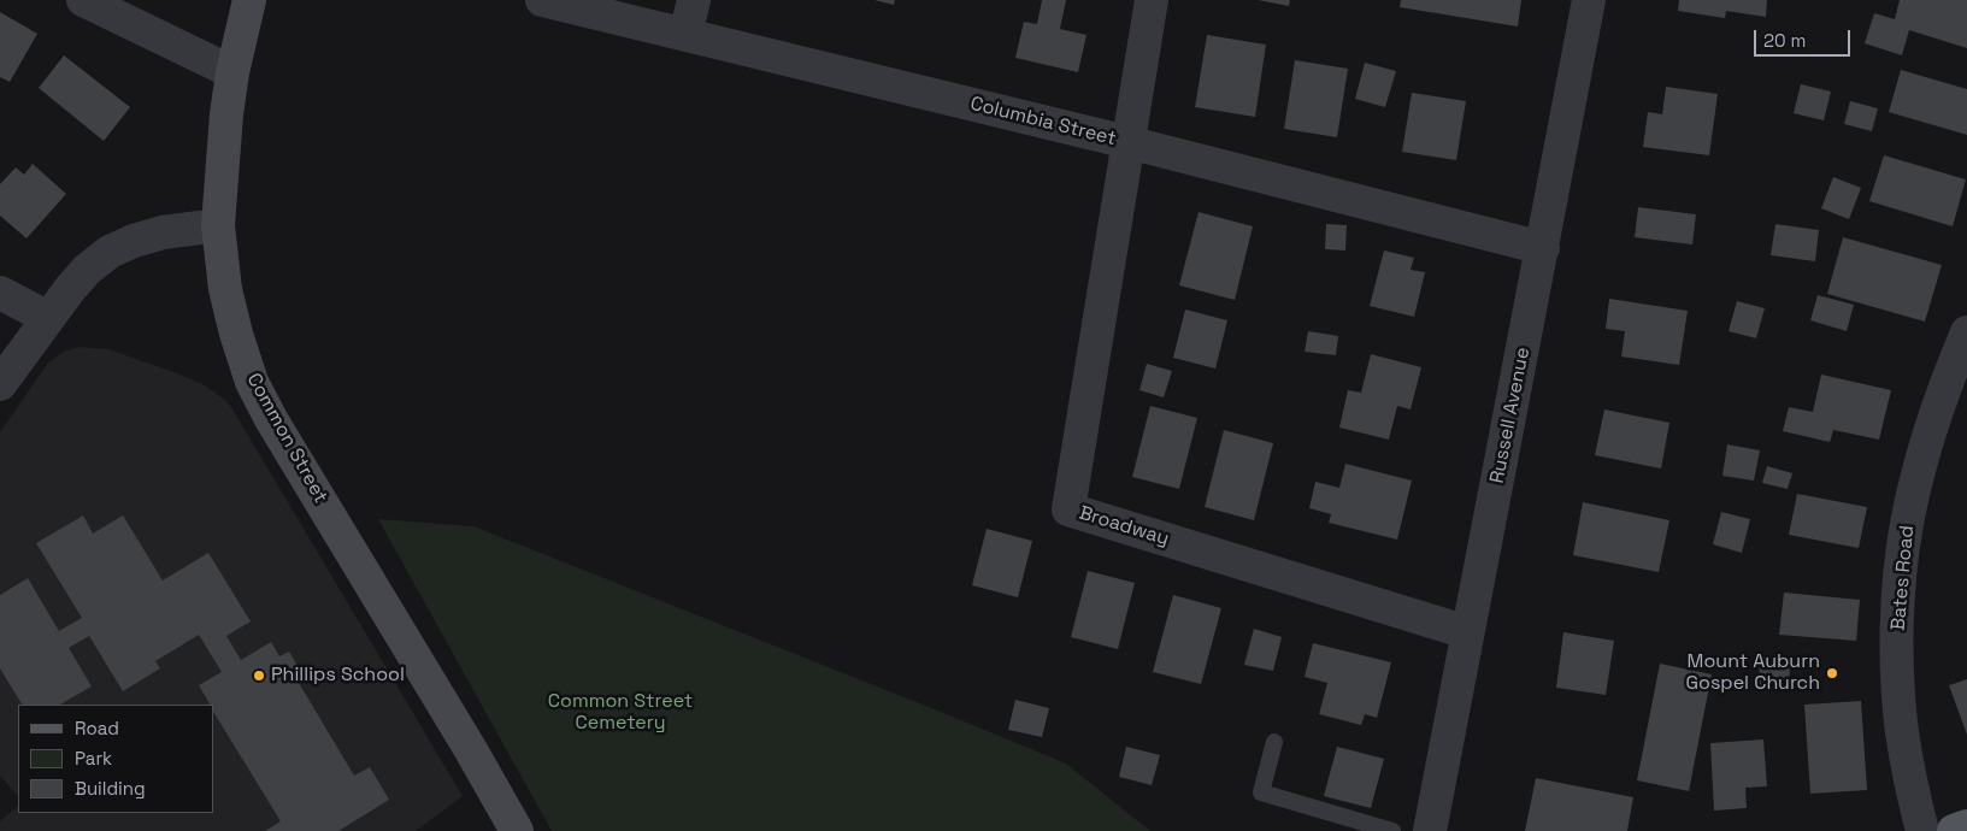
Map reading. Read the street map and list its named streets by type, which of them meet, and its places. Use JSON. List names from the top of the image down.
{
  "streets": {
    "main road": ["Common Street"],
    "street": [
      "Columbia Street",
      "Russell Avenue",
      "Broadway",
      "Bates Road"
    ]
  },
  "crossings": [
    ["Columbia Street", "Russell Avenue"],
    ["Columbia Street", "Broadway"],
    ["Russell Avenue", "Broadway"]
  ],
  "parks": ["Common Street Cemetery"],
  "places": ["Mount Auburn Gospel Church", "Phillips School"],
  "legend": ["Road", "Park", "Building"],
  "scale_bar": "20 m"
}
